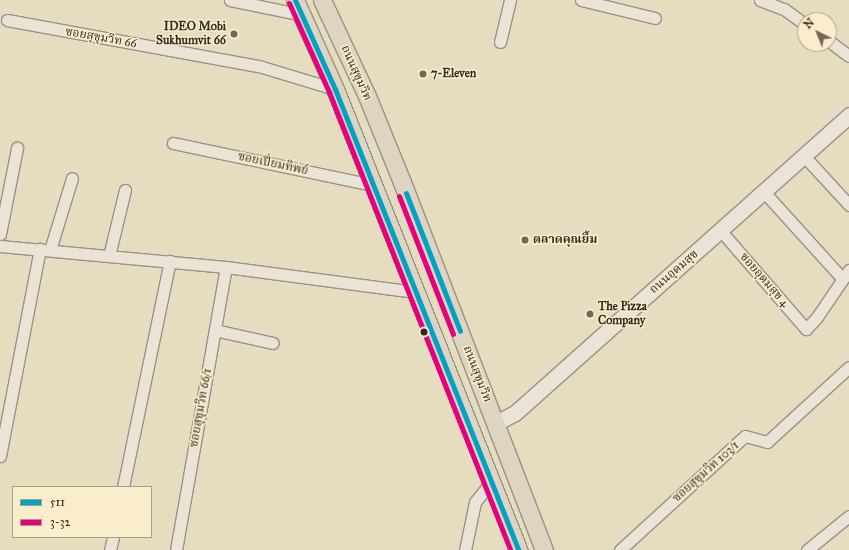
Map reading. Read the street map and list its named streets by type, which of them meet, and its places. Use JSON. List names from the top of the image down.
{
  "streets": {
    "main road": ["ถนนสุขุมวิท", "ถนนอุดมสุข"],
    "street": [
      "ซอยสุขุมวิท 66",
      "ซอยเปี่ยมทิพย์",
      "ซอยอุดมสุข 4",
      "ซอยสุขุมวิท 66/1",
      "ซอยสุขุมวิท 103/1"
    ]
  },
  "crossings": [
    ["ซอยสุขุมวิท 66", "ถนนสุขุมวิท"],
    ["ถนนสุขุมวิท", "ซอยเปี่ยมทิพย์"],
    ["ถนนสุขุมวิท", "ถนนอุดมสุข"],
    ["ถนนอุดมสุข", "ซอยอุดมสุข 4"]
  ],
  "places": [
    "IDEO Mobi Sukhumvit 66",
    "7-Eleven",
    "ตลาดคุณยิ้ม",
    "The Pizza Company"
  ],
  "lines": ["transit line 511", "transit line 3-32"],
  "legend": ["511", "3-32"],
  "north": "top left"
}
